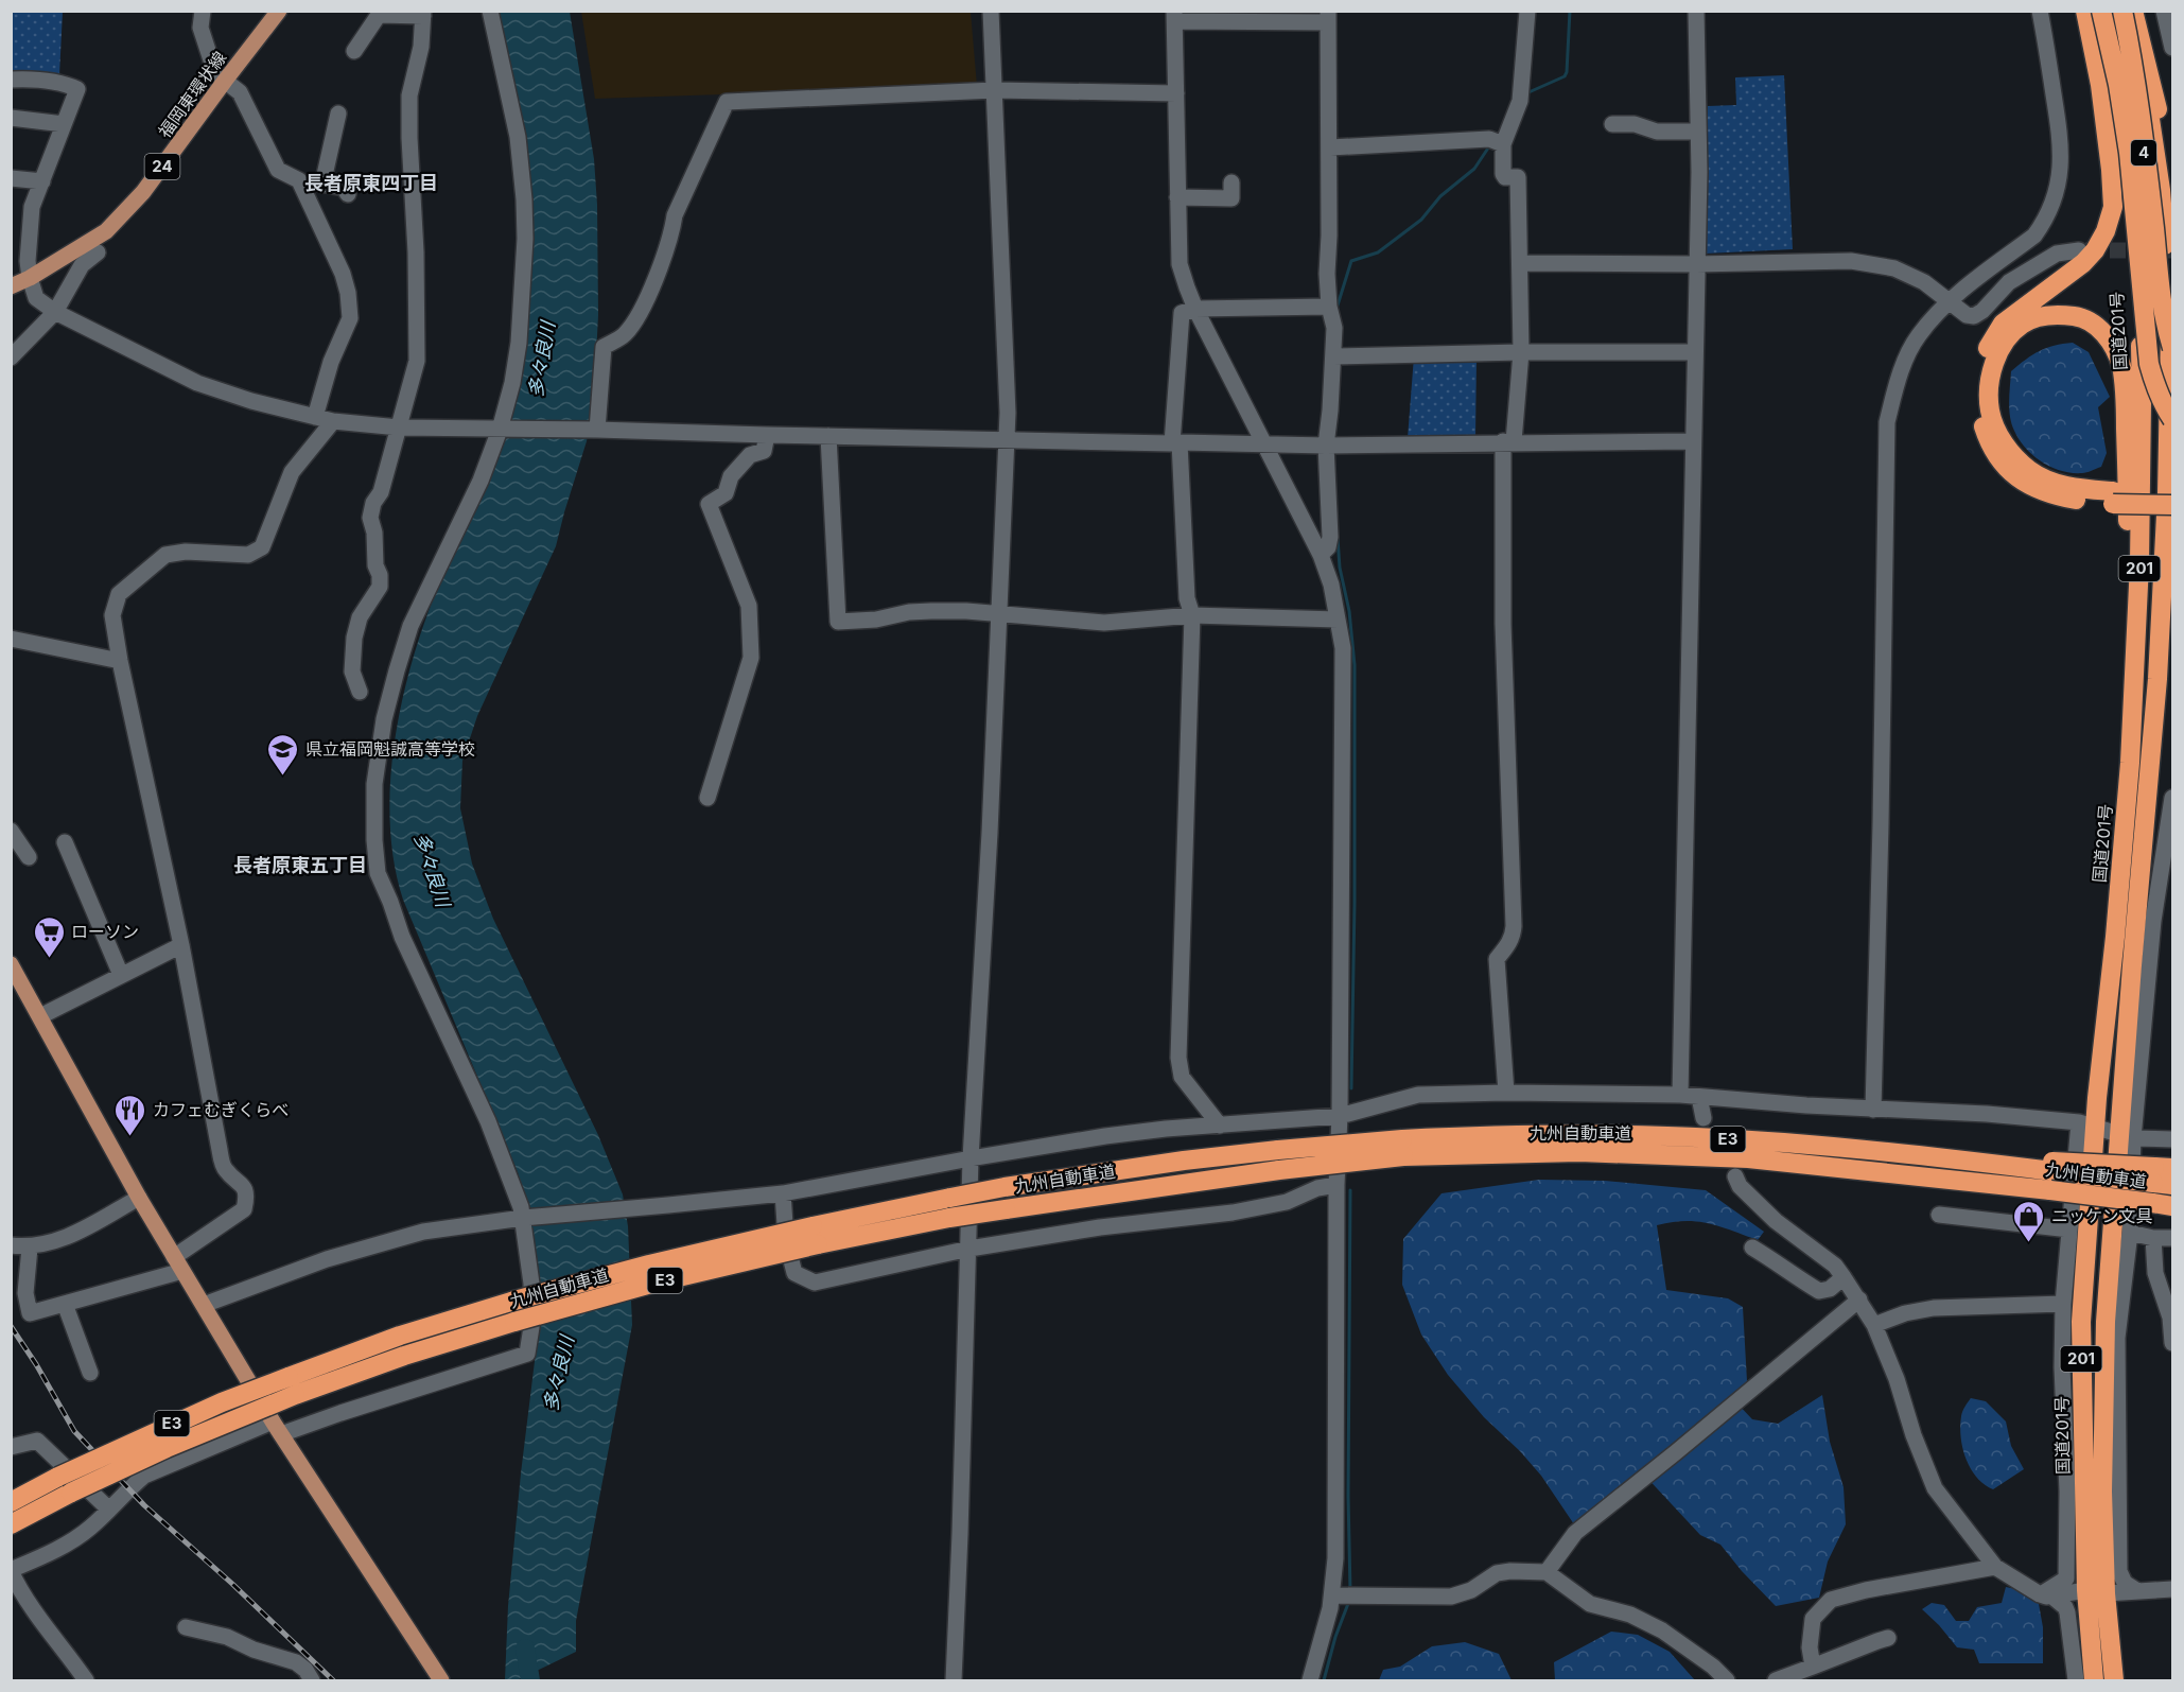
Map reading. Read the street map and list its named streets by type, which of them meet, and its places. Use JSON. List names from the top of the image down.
{
  "streets": {
    "highway": [
      "4",
      "国道201号",
      "201",
      "九州自動車道",
      "E3"
    ],
    "main road": ["福岡東環状線", "24"]
  },
  "districts": ["長者原東四丁目", "長者原東五丁目"],
  "water": ["多々良川"],
  "places": {
    "school or university": ["県立福岡魁誠高等学校"],
    "supermarket": ["ローソン"],
    "restaurant": ["カフェむぎくらべ"],
    "shop": ["ニッケン文具"]
  }
}
